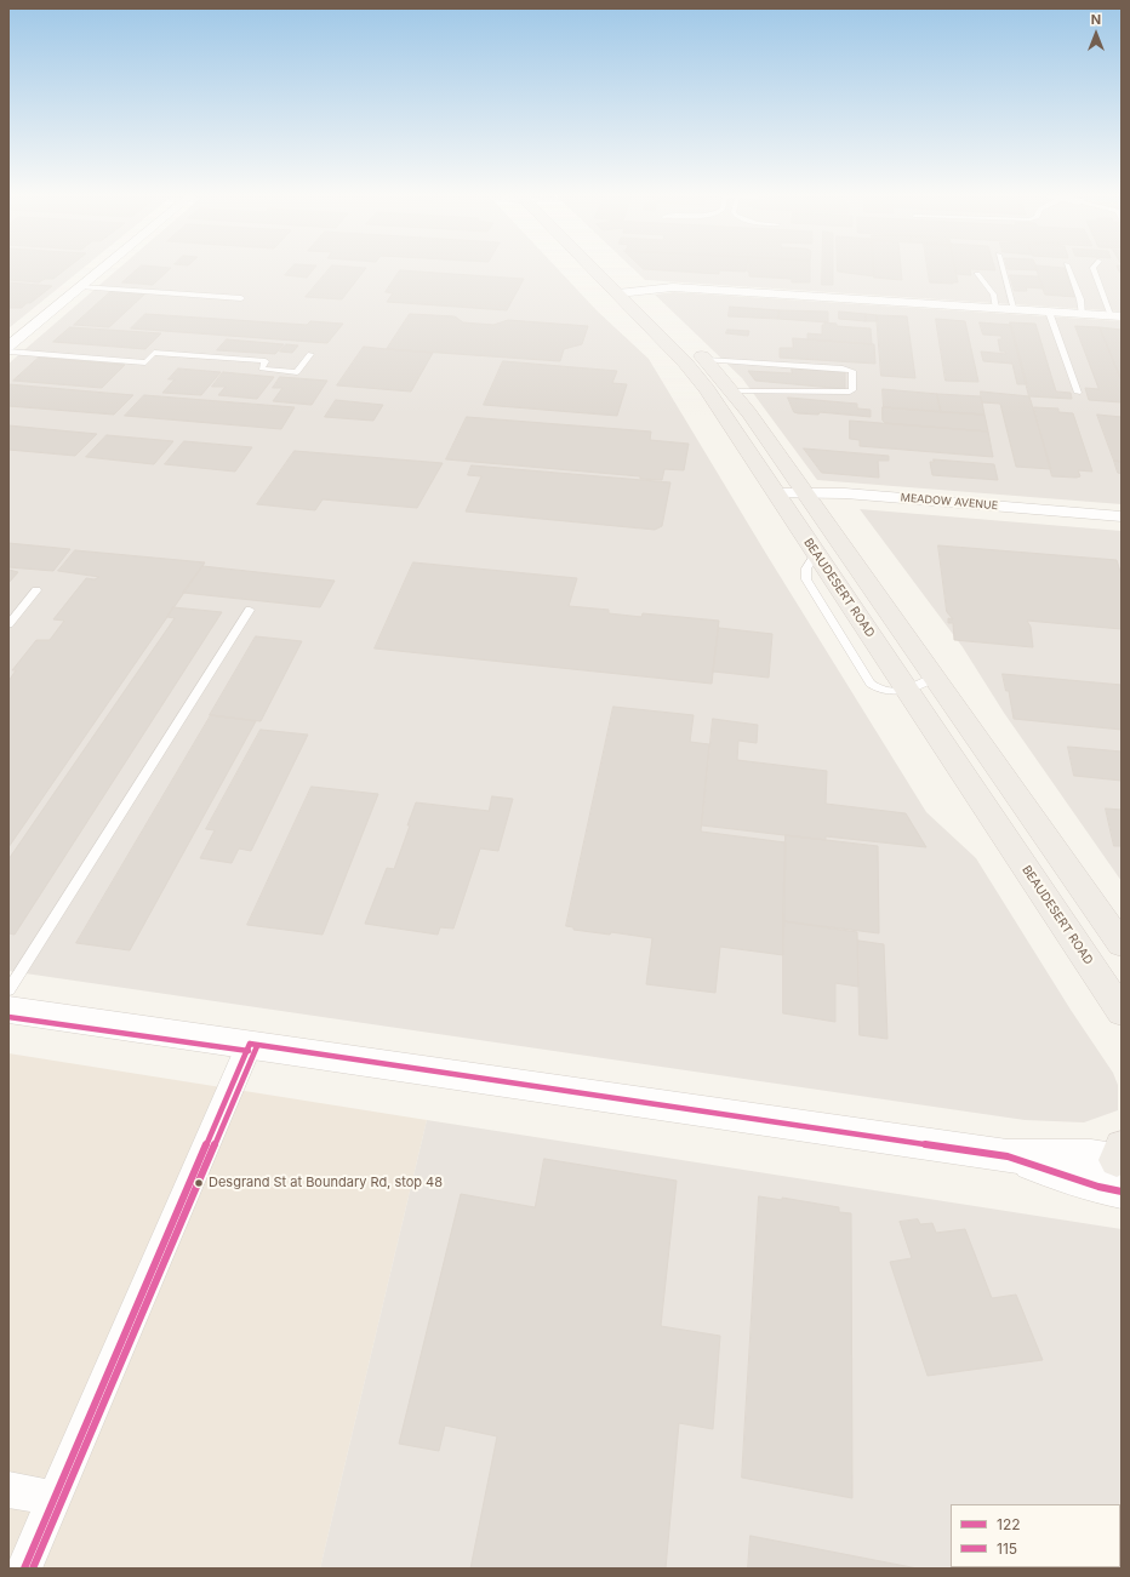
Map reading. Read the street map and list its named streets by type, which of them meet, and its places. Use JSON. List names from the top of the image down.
{
  "streets": {
    "highway": ["BEAUDESERT ROAD"],
    "street": ["MEADOW AVENUE"]
  },
  "crossings": [
    ["MEADOW AVENUE", "BEAUDESERT ROAD"]
  ],
  "places": ["Desgrand St at Boundary Rd, stop 48"],
  "lines": ["transit line 115", "transit line 122"],
  "legend": ["122", "115"],
  "north": "top"
}
